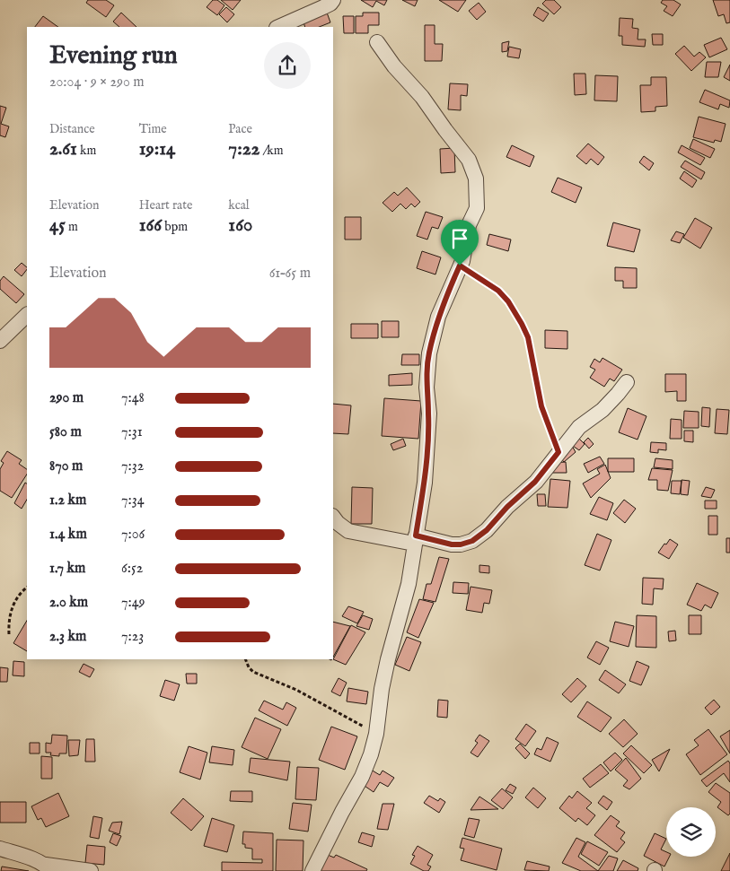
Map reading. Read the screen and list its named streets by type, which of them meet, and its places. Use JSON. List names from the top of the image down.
{
  "page": {
    "heading": ["Evening run", "20:04 · 9 × 290 m"],
    "stats": [
      ["Distance", "2.61 km"],
      ["Time", "19:14"],
      ["Pace", "7:22 /km"],
      ["Elevation", "45 m"],
      ["Heart rate", "166 bpm"],
      ["kcal", "160"]
    ],
    "chart": ["Elevation", "61–65 m"],
    "list": [
      {
        "name": "290 m",
        "note": "7:48"
      },
      {
        "name": "580 m",
        "note": "7:31"
      },
      {
        "name": "870 m",
        "note": "7:32"
      },
      {
        "name": "1.2 km",
        "note": "7:34"
      },
      {
        "name": "1.4 km",
        "note": "7:06"
      },
      {
        "name": "1.7 km",
        "note": "6:52"
      },
      {
        "name": "2.0 km",
        "note": "7:49"
      },
      {
        "name": "2.3 km",
        "note": "7:23"
      }
    ]
  }
}
